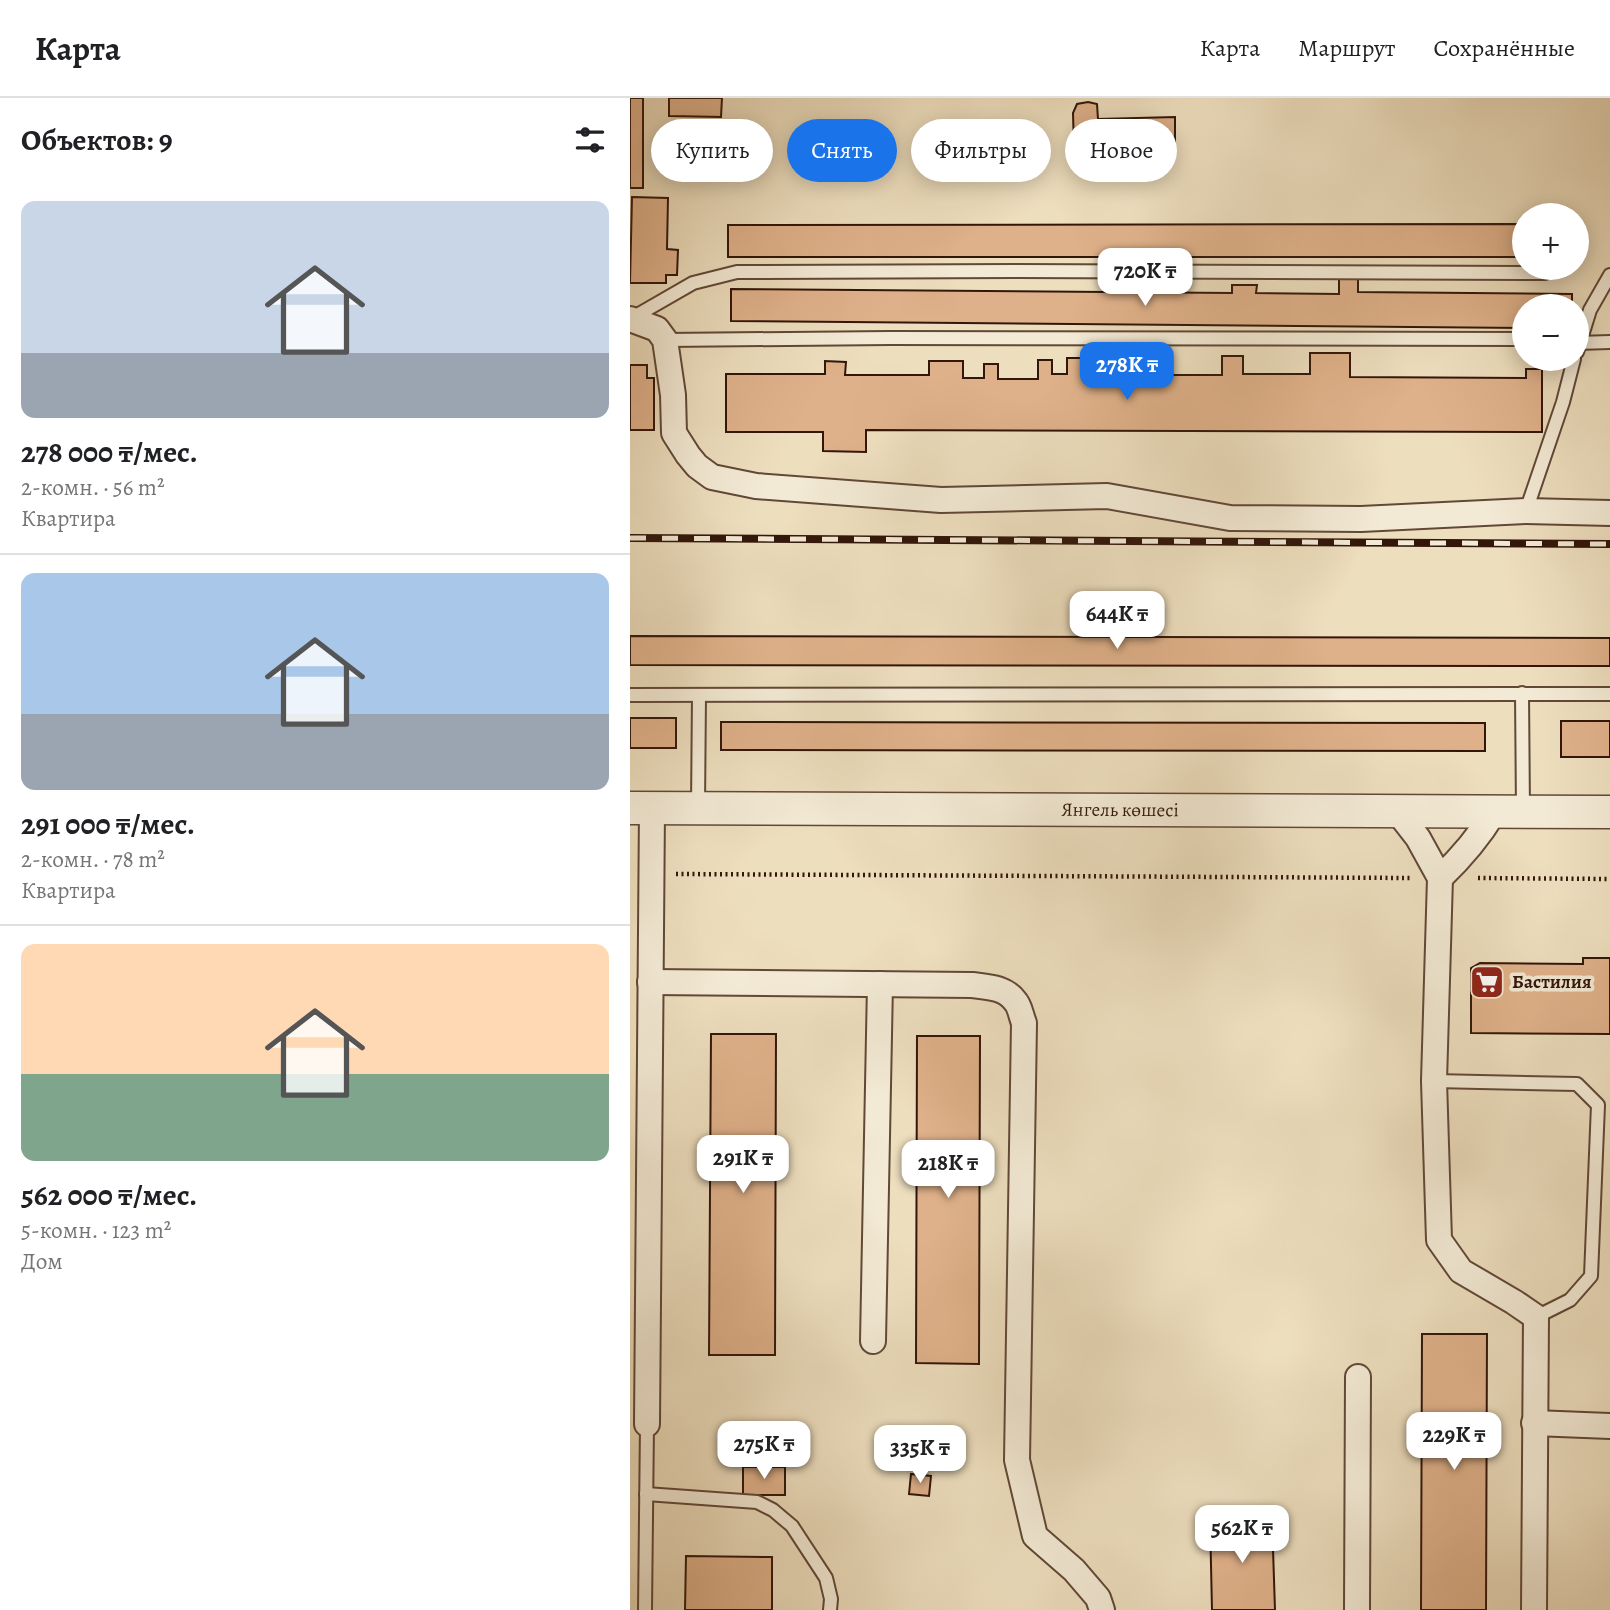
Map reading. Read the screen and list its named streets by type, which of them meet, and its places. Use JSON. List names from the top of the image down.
{
  "streets": {
    "street": ["Янгель көшесі"]
  },
  "places": {
    "supermarket": ["Бастилия"]
  },
  "page": {
    "header": "Карта",
    "nav": ["Карта", "Маршрут", "Сохранённые"],
    "heading": "Объектов: 9",
    "chip": [
      "Купить",
      "Снять",
      "Фильтры",
      "Новое"
    ],
    "list": [
      {
        "name": "278 000 ₸/мес.",
        "note": "2-комн. · 56 m² · Квартира"
      },
      {
        "name": "291 000 ₸/мес.",
        "note": "2-комн. · 78 m² · Квартира"
      },
      {
        "name": "562 000 ₸/мес.",
        "note": "5-комн. · 123 m² · Дом"
      }
    ],
    "map_buttons": ["+", "−"],
    "price": [
      "720K ₸",
      "278K ₸",
      "644K ₸",
      "291K ₸",
      "218K ₸",
      "229K ₸",
      "275K ₸",
      "335K ₸",
      "562K ₸"
    ]
  }
}
